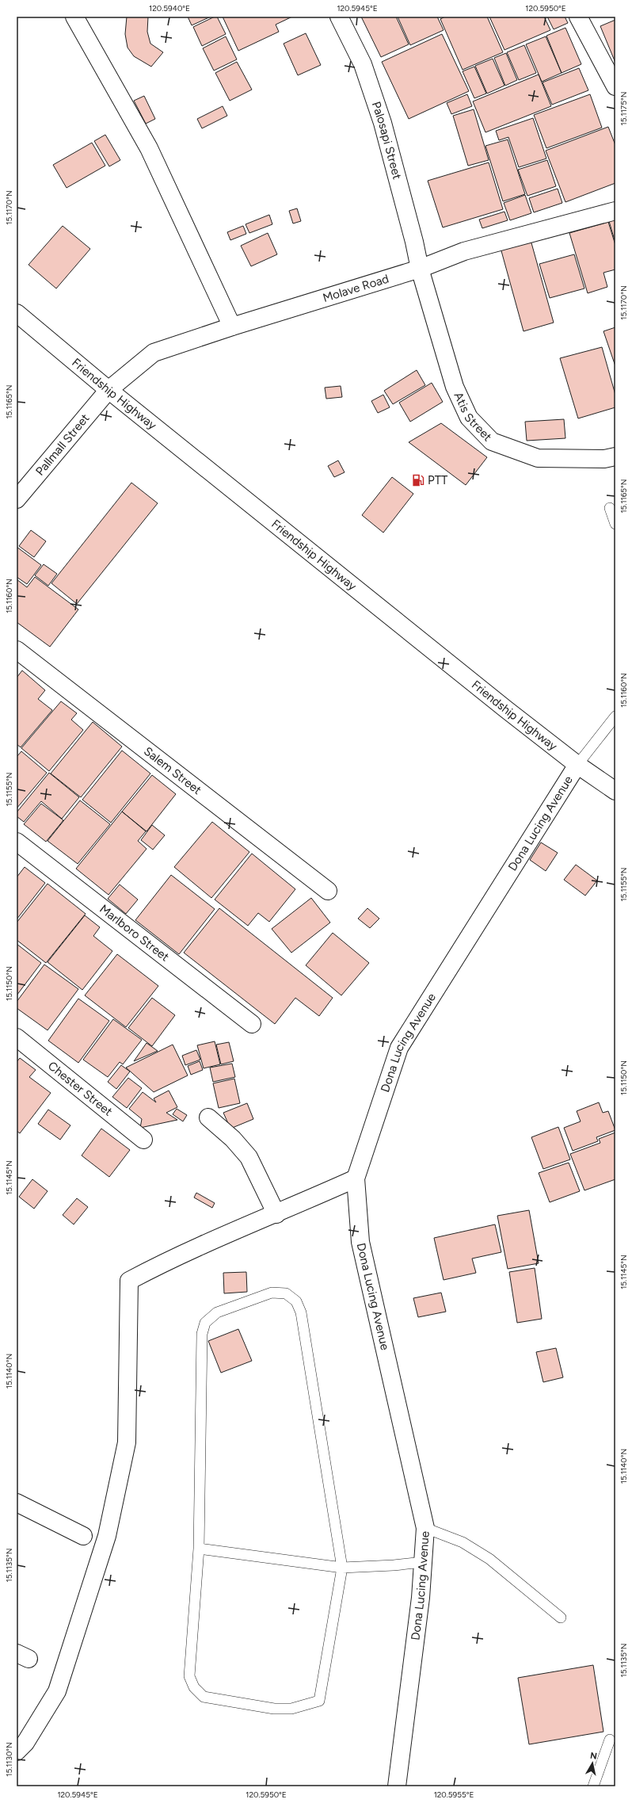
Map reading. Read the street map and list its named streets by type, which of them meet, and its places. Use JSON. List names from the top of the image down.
{
  "streets": {
    "street": [
      "Palosapi Street",
      "Molave Road",
      "Friendship Highway",
      "Atis Street",
      "Pallmall Street",
      "Salem Street",
      "Dona Lucing Avenue",
      "Marlboro Street",
      "Chester Street"
    ]
  },
  "crossings": [
    ["Palosapi Street", "Molave Road"],
    ["Palosapi Street", "Atis Street"],
    ["Molave Road", "Friendship Highway"],
    ["Molave Road", "Atis Street"],
    ["Molave Road", "Pallmall Street"],
    ["Friendship Highway", "Pallmall Street"],
    ["Friendship Highway", "Dona Lucing Avenue"]
  ],
  "places": {
    "fuel station": ["PTT"]
  },
  "north": "top",
  "coordinates": [
    "120.5940°E",
    "120.5945°E",
    "120.5950°E",
    "15.1175°N",
    "15.1170°N",
    "15.1165°N",
    "15.1160°N",
    "15.1155°N",
    "15.1150°N",
    "15.1145°N",
    "15.1140°N",
    "15.1135°N",
    "15.1130°N",
    "120.5955°E"
  ]
}
